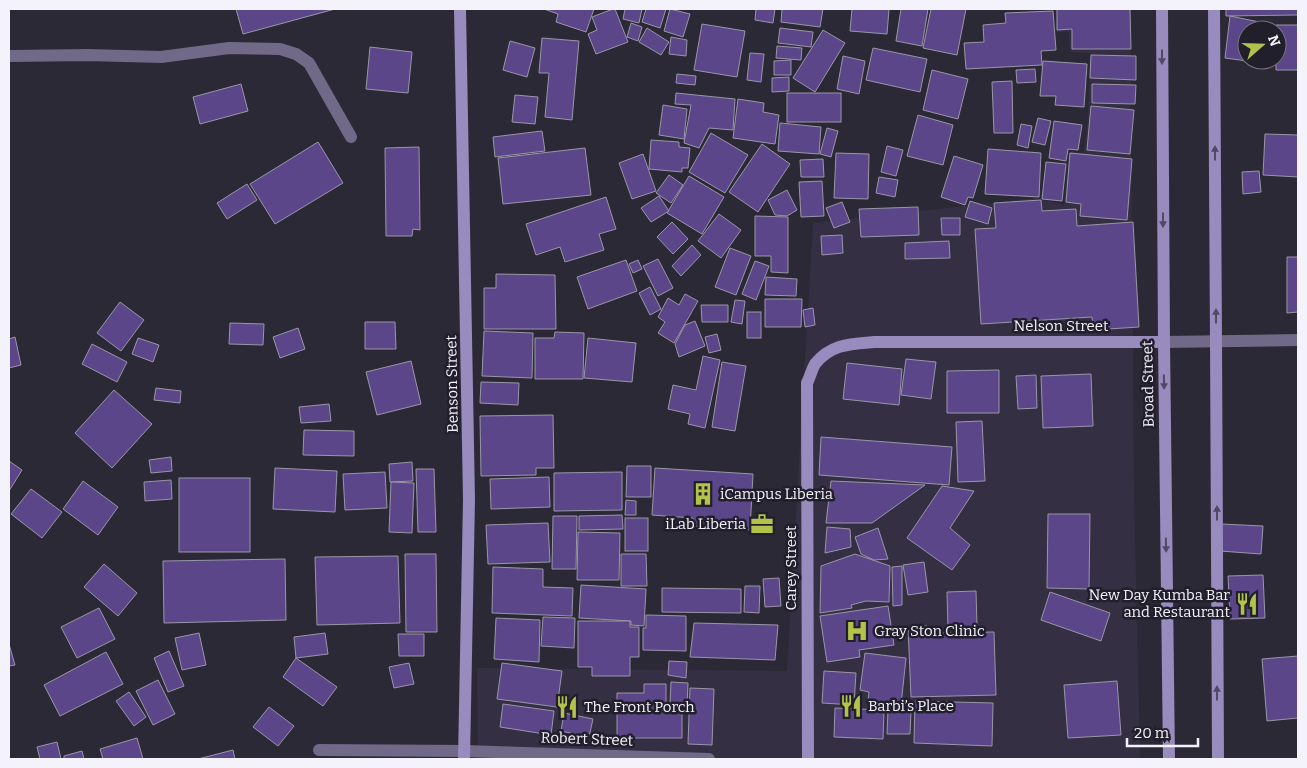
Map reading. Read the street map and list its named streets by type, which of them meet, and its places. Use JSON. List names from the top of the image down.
{
  "streets": {
    "street": [
      "Nelson Street",
      "Benson Street",
      "Broad Street",
      "Carey Street",
      "Robert Street"
    ]
  },
  "crossings": [
    ["Nelson Street", "Broad Street"],
    ["Nelson Street", "Carey Street"],
    ["Benson Street", "Robert Street"]
  ],
  "places": {
    "building": ["iCampus Liberia"],
    "office": ["iLab Liberia"],
    "restaurant": ["New Day Kumba Bar and Restaurant", "Barbi’s Place", "The Front Porch"],
    "hospital": ["Gray Ston Clinic"]
  },
  "scale_bar": "20 m",
  "north": "right"
}
